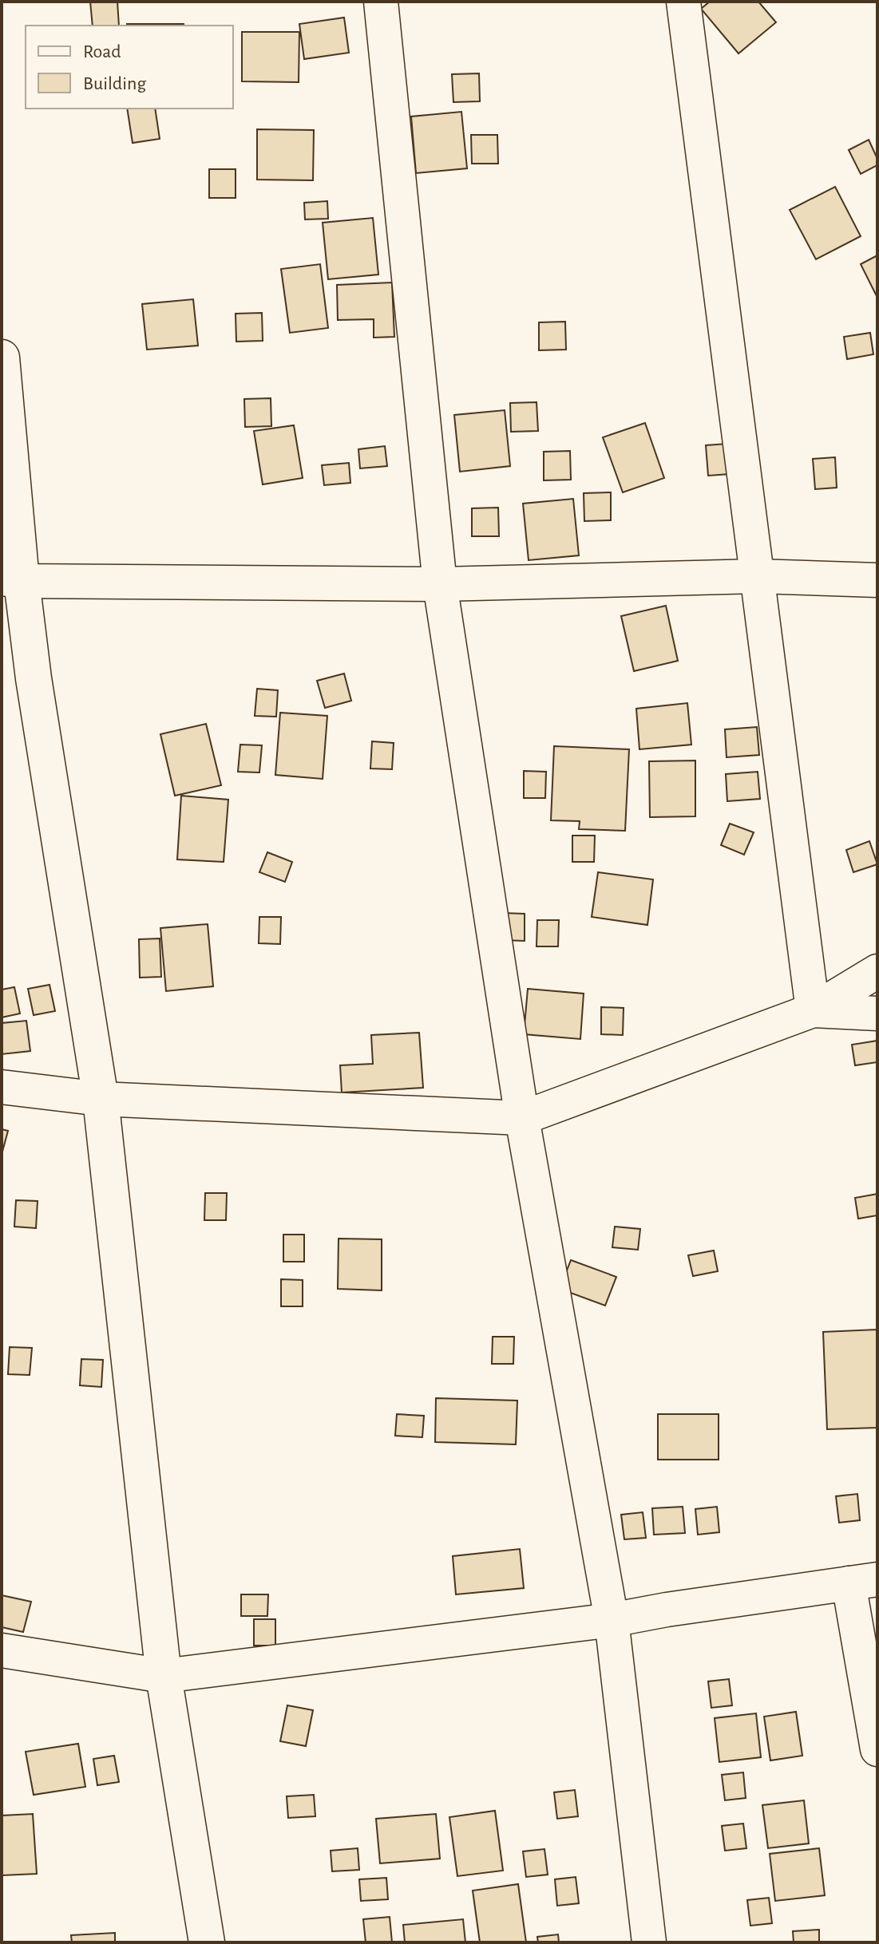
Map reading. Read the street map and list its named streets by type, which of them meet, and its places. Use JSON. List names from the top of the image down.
{
  "legend": ["Road", "Building"]
}
